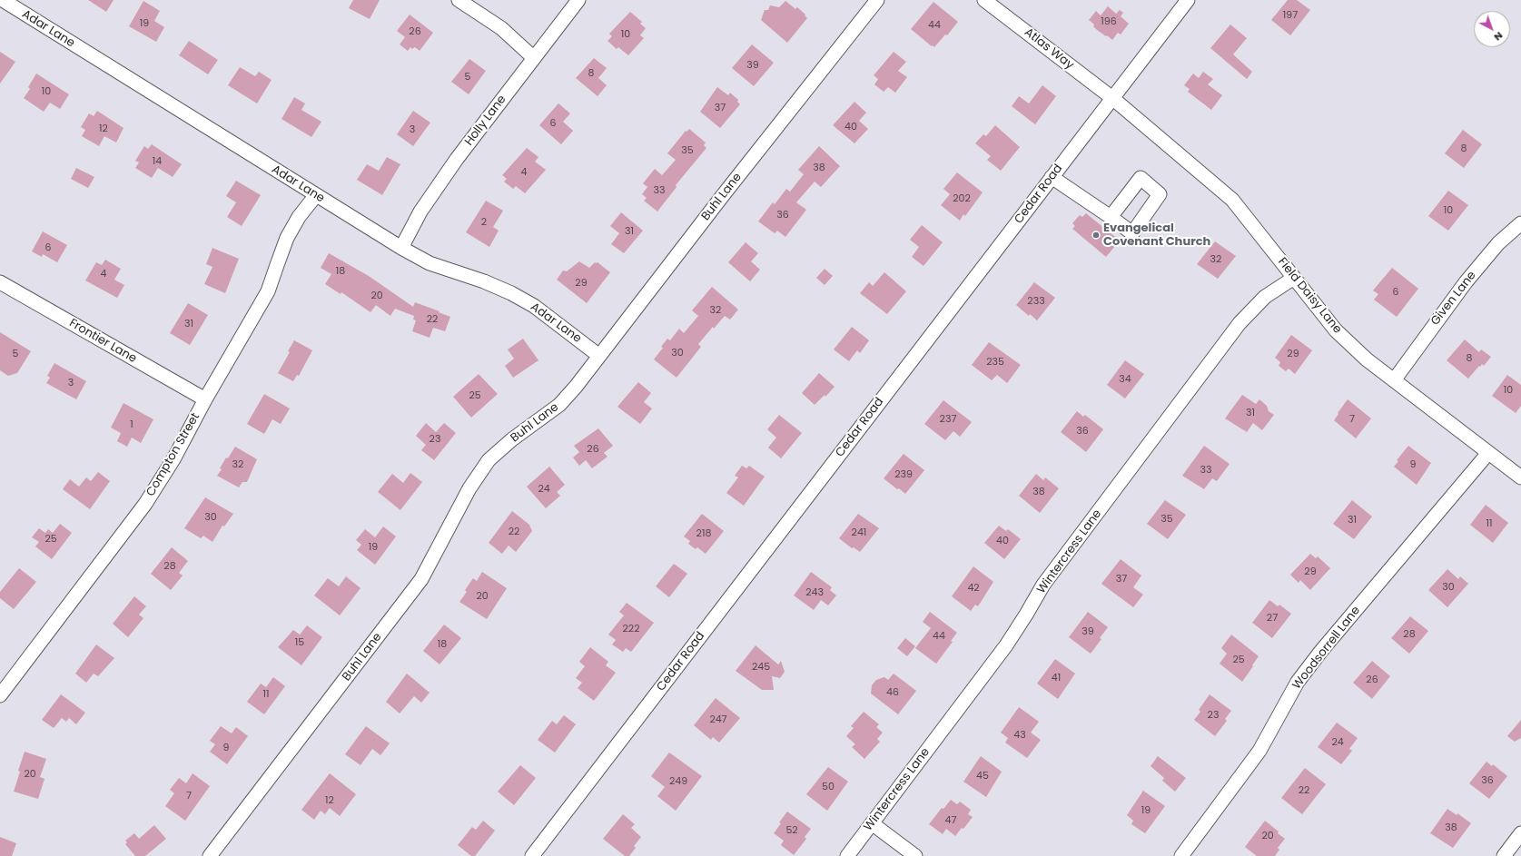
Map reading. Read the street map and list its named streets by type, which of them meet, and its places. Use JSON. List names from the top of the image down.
{
  "streets": {
    "street": [
      "Adar Lane",
      "Atlas Way",
      "Holly Lane",
      "Cedar Road",
      "Buhl Lane",
      "Field Daisy Lane",
      "Given Lane",
      "Frontier Lane",
      "Compton Street",
      "Wintercress Lane",
      "Woodsorrell Lane"
    ]
  },
  "crossings": [
    ["Adar Lane", "Holly Lane"],
    ["Adar Lane", "Buhl Lane"],
    ["Adar Lane", "Compton Street"],
    ["Atlas Way", "Cedar Road"],
    ["Atlas Way", "Field Daisy Lane"],
    ["Cedar Road", "Field Daisy Lane"],
    ["Field Daisy Lane", "Given Lane"],
    ["Field Daisy Lane", "Wintercress Lane"],
    ["Field Daisy Lane", "Woodsorrell Lane"],
    ["Frontier Lane", "Compton Street"]
  ],
  "places": ["Evangelical Covenant Church"],
  "house_numbers": [
    "197",
    "196",
    "19",
    "44",
    "26",
    "10",
    "39",
    "8",
    "5",
    "10",
    "37",
    "6",
    "40",
    "12",
    "3",
    "8",
    "35",
    "14",
    "38",
    "4",
    "33",
    "202",
    "10",
    "36",
    "2",
    "31",
    "6",
    "32",
    "18",
    "4",
    "29",
    "6",
    "20",
    "233",
    "32",
    "22",
    "31",
    "30",
    "5",
    "29",
    "8",
    "235",
    "34",
    "3",
    "10",
    "25",
    "31",
    "237",
    "7",
    "1",
    "36",
    "23",
    "26",
    "32",
    "9",
    "33",
    "239",
    "24",
    "38",
    "30",
    "35",
    "31",
    "11",
    "22",
    "241",
    "218",
    "25",
    "40",
    "19",
    "28",
    "29",
    "37",
    "30",
    "42",
    "243",
    "20",
    "27",
    "222",
    "39",
    "28",
    "44",
    "15",
    "18",
    "25",
    "245",
    "41",
    "26",
    "46",
    "11",
    "23",
    "247",
    "43",
    "24",
    "9",
    "20",
    "45",
    "36",
    "249",
    "50",
    "22",
    "7",
    "12",
    "19",
    "47",
    "38",
    "52",
    "20"
  ],
  "north": "bottom right"
}
